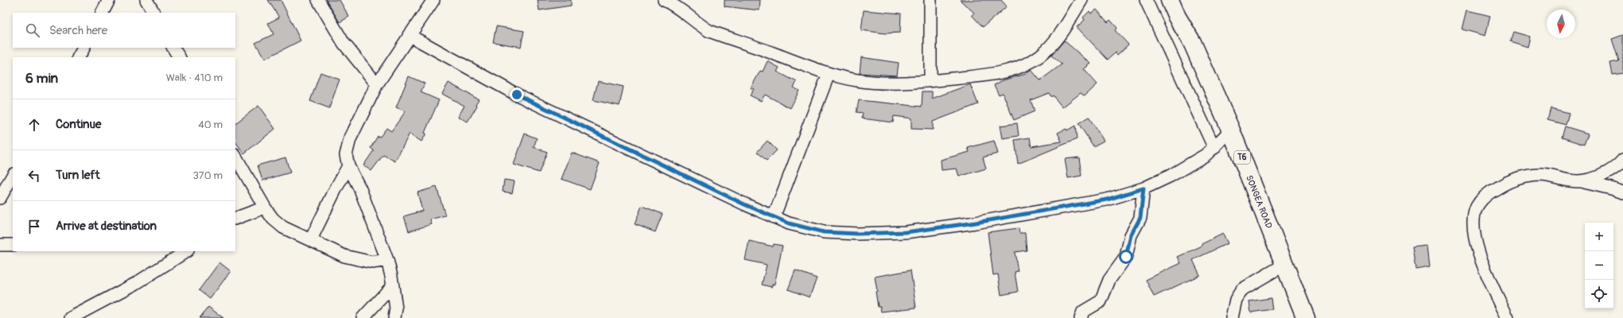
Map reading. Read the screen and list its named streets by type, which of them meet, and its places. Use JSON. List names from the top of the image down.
{
  "streets": {
    "highway": ["T6", "SONGEA ROAD"]
  },
  "north": "bottom",
  "page": {
    "search": "Search here",
    "heading": ["6 min", "Walk · 410 m"],
    "list": [
      ["Continue", "40 m"],
      ["Turn left", "370 m"],
      "Arrive at destination"
    ],
    "map_buttons": ["+", "−"]
  }
}
